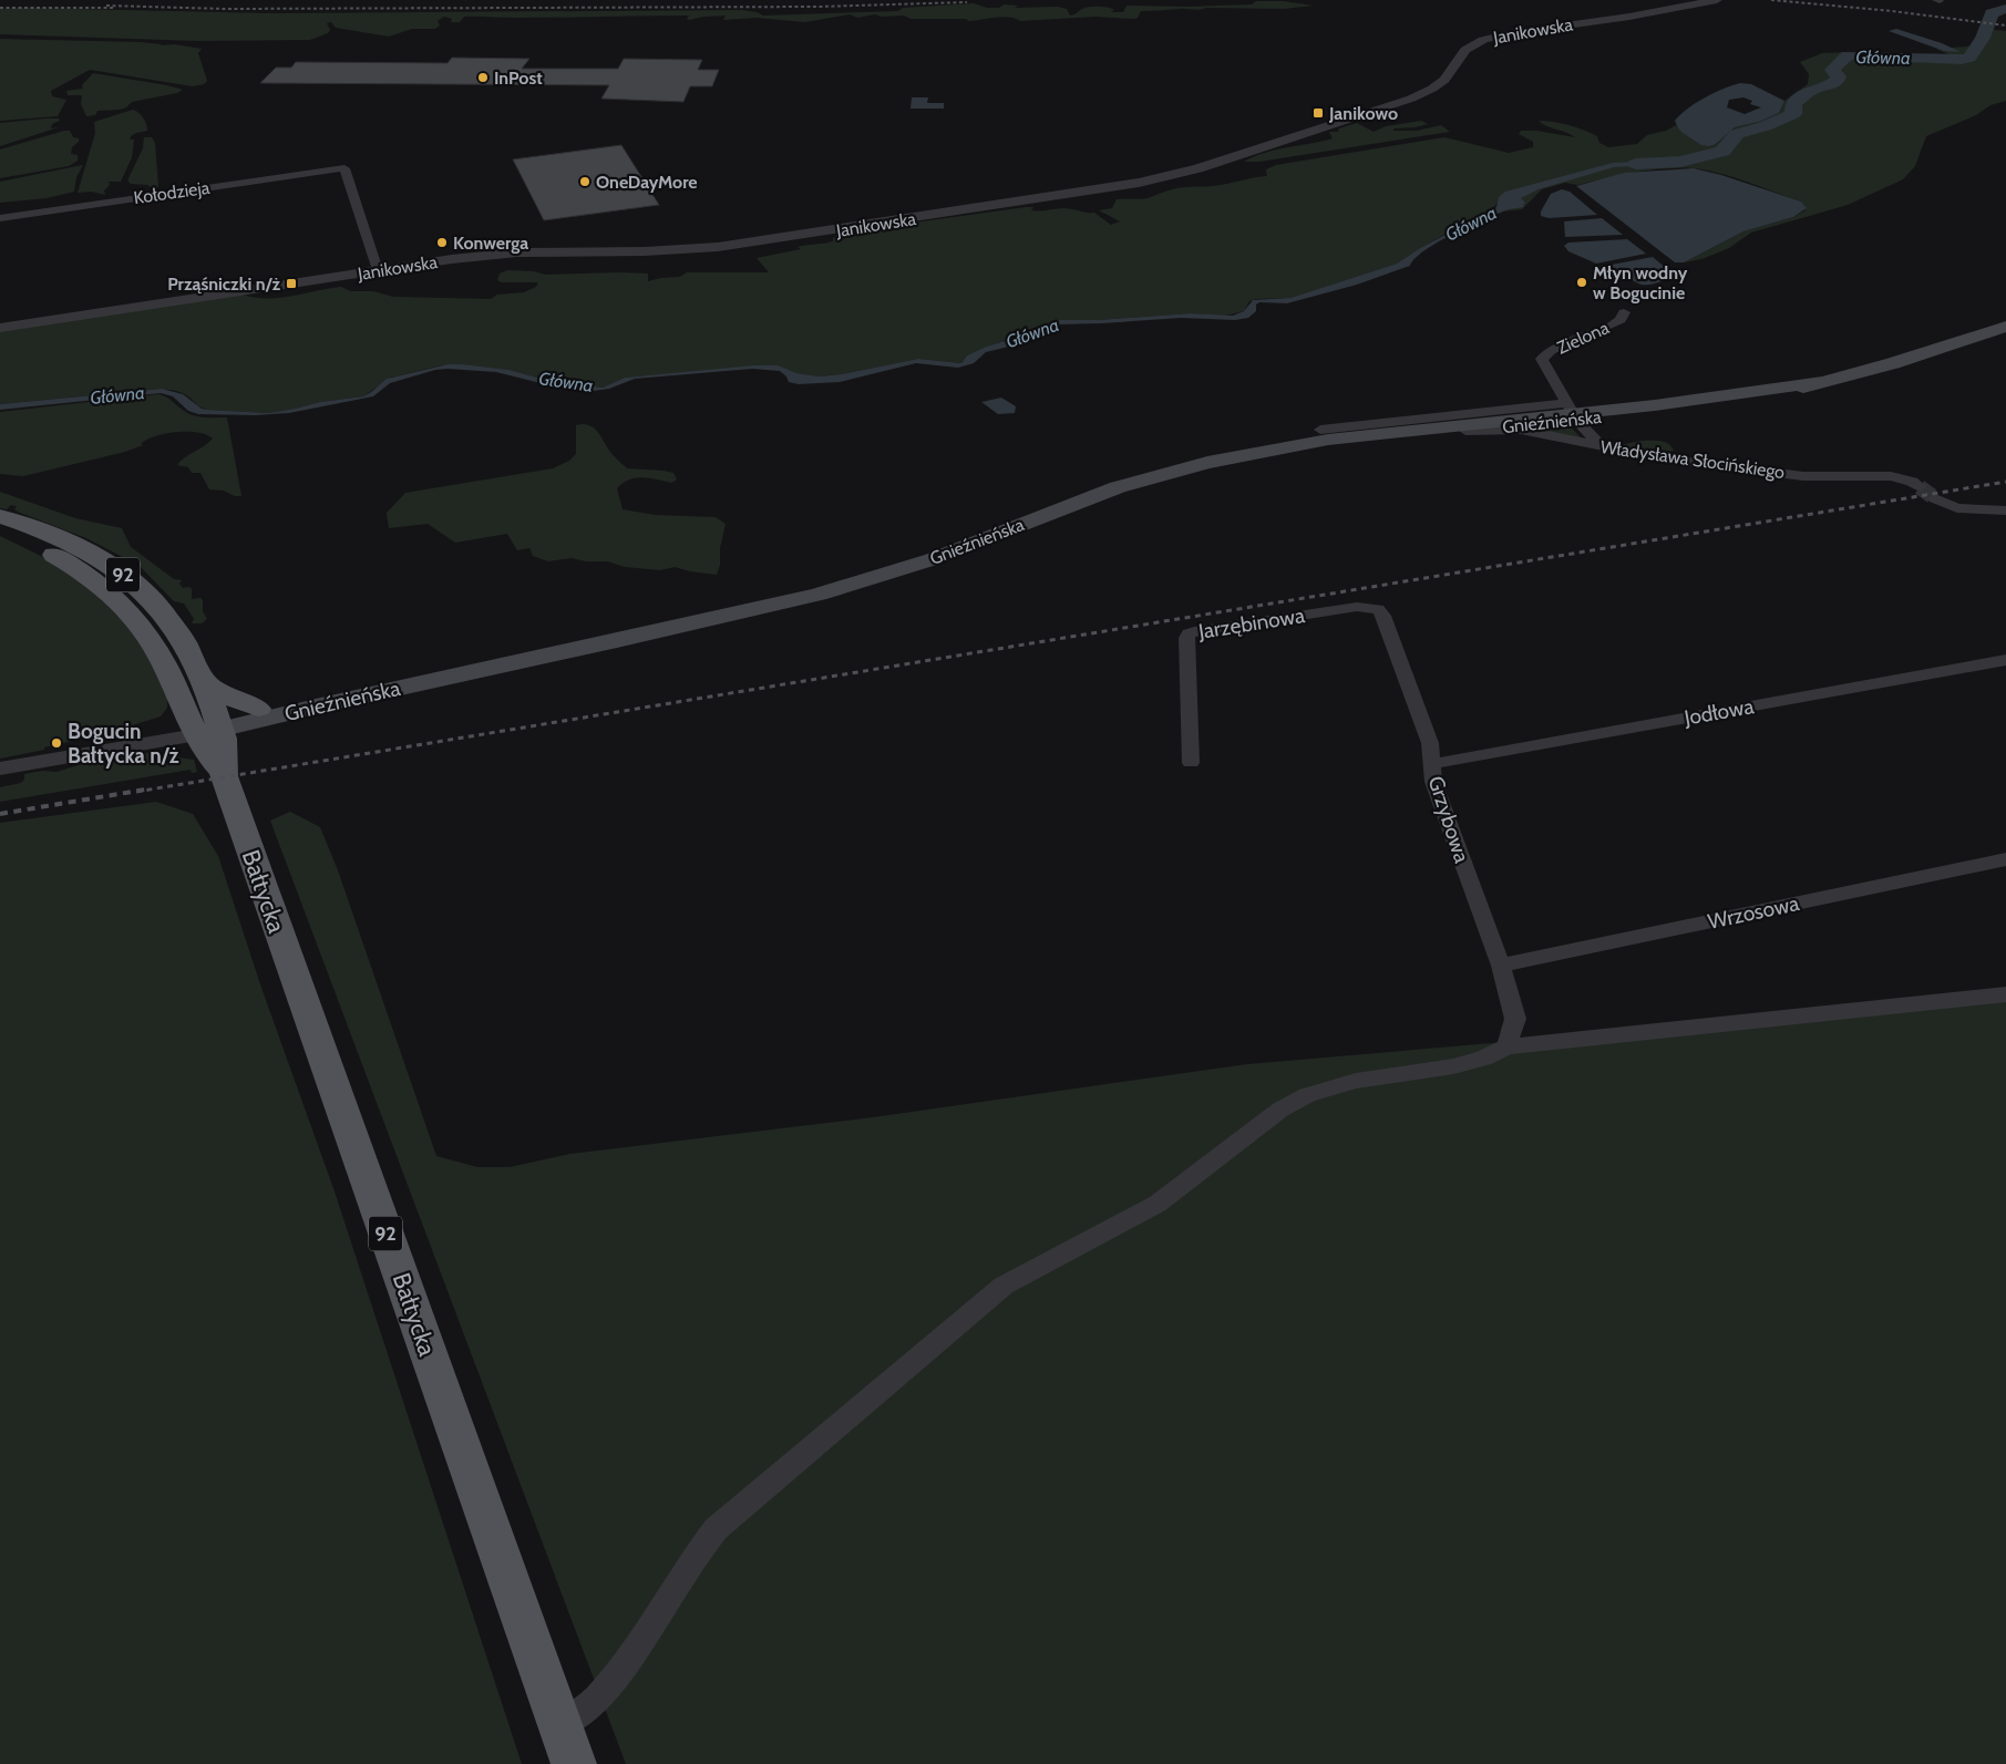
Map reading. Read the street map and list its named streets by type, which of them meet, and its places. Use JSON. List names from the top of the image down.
{
  "streets": {
    "main road": ["Gnieźnieńska", "92", "Bałtycka"],
    "street": [
      "Janikowska",
      "Kołodzieja",
      "Zielona",
      "Władysława Słocińskiego",
      "Jarzębinowa",
      "Jodłowa",
      "Grzybowa",
      "Wrzosowa"
    ]
  },
  "crossings": [
    ["Janikowska", "Kołodzieja"],
    ["Zielona", "Gnieźnieńska"],
    ["Gnieźnieńska", "Władysława Słocińskiego"],
    ["Gnieźnieńska", "Bałtycka"],
    ["Jarzębinowa", "Grzybowa"],
    ["Jodłowa", "Grzybowa"],
    ["Grzybowa", "Wrzosowa"]
  ],
  "water": ["Główna"],
  "places": {
    "other": [
      "InPost",
      "OneDayMore",
      "Konwerga",
      "Młyn wodny w Bogucinie",
      "Bogucin Bałtycka n/ż"
    ],
    "transit": ["Janikowo", "Prząśniczki n/ż"]
  }
}
